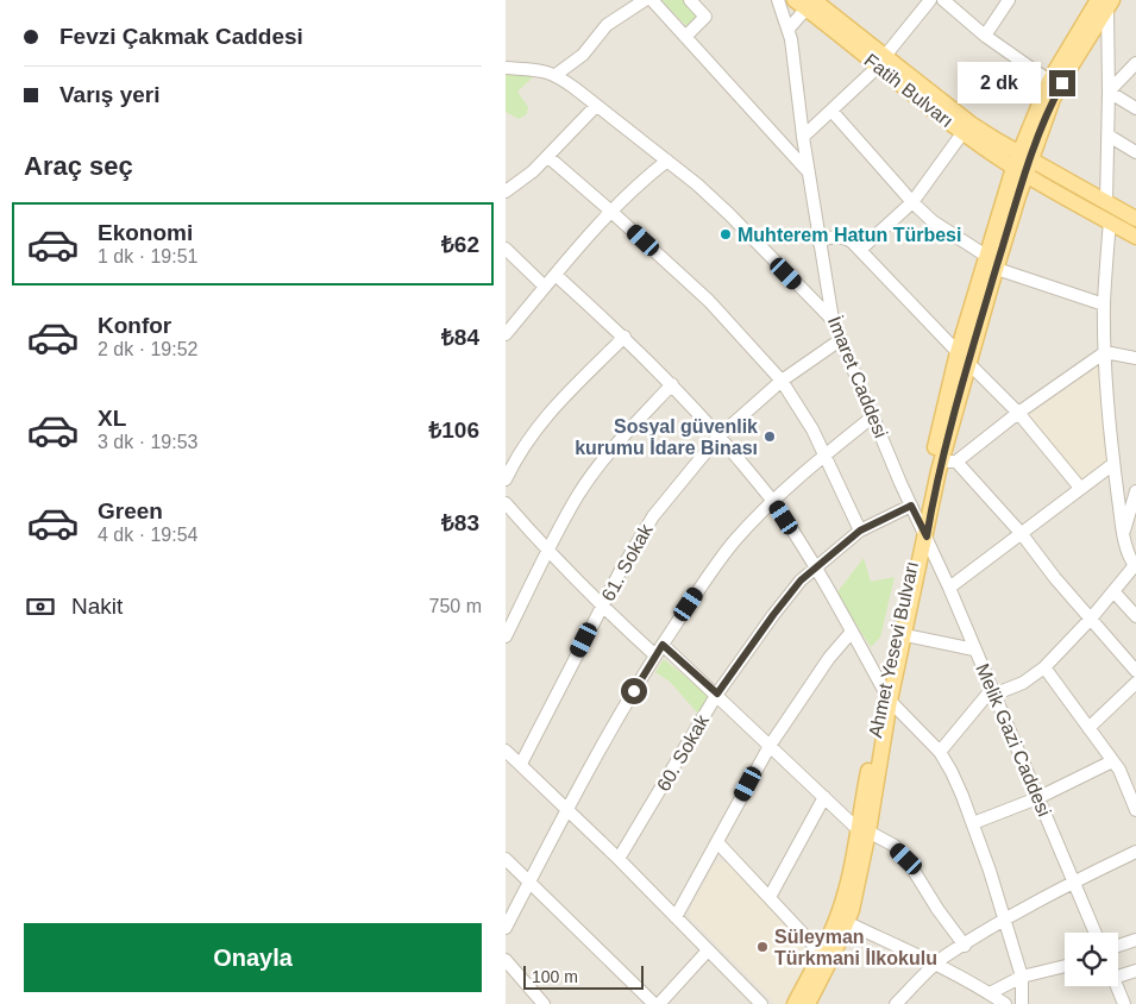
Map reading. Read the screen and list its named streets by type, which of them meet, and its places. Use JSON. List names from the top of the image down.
{
  "streets": {
    "main road": ["Fatih Bulvarı", "Ahmet Yesevi Bulvarı"],
    "street": [
      "İmaret Caddesi",
      "61. Sokak",
      "Melik Gazi Caddesi",
      "60. Sokak"
    ]
  },
  "crossings": [
    ["Fatih Bulvarı", "Ahmet Yesevi Bulvarı"],
    ["İmaret Caddesi", "61. Sokak"],
    ["İmaret Caddesi", "Ahmet Yesevi Bulvarı"],
    ["İmaret Caddesi", "Melik Gazi Caddesi"],
    ["İmaret Caddesi", "60. Sokak"],
    ["Ahmet Yesevi Bulvarı", "Melik Gazi Caddesi"]
  ],
  "places": ["Muhterem Hatun Türbesi", "Sosyal güvenlik kurumu İdare Binası", "Süleyman Türkmani İlkokulu"],
  "scale_bar": "100 m",
  "page": {
    "banner": ["Fevzi Çakmak Caddesi", "Varış yeri"],
    "bubble": "2 dk",
    "heading": "Araç seç",
    "list": [
      {
        "name": "Ekonomi",
        "note": "1 dk · 19:51",
        "value": "₺62"
      },
      {
        "name": "Konfor",
        "note": "2 dk · 19:52",
        "value": "₺84"
      },
      {
        "name": "XL",
        "note": "3 dk · 19:53",
        "value": "₺106"
      },
      {
        "name": "Green",
        "note": "4 dk · 19:54",
        "value": "₺83"
      }
    ],
    "pay": ["Nakit", "750 m"],
    "buttons": "Onayla",
    "scale": "100 m"
  }
}
